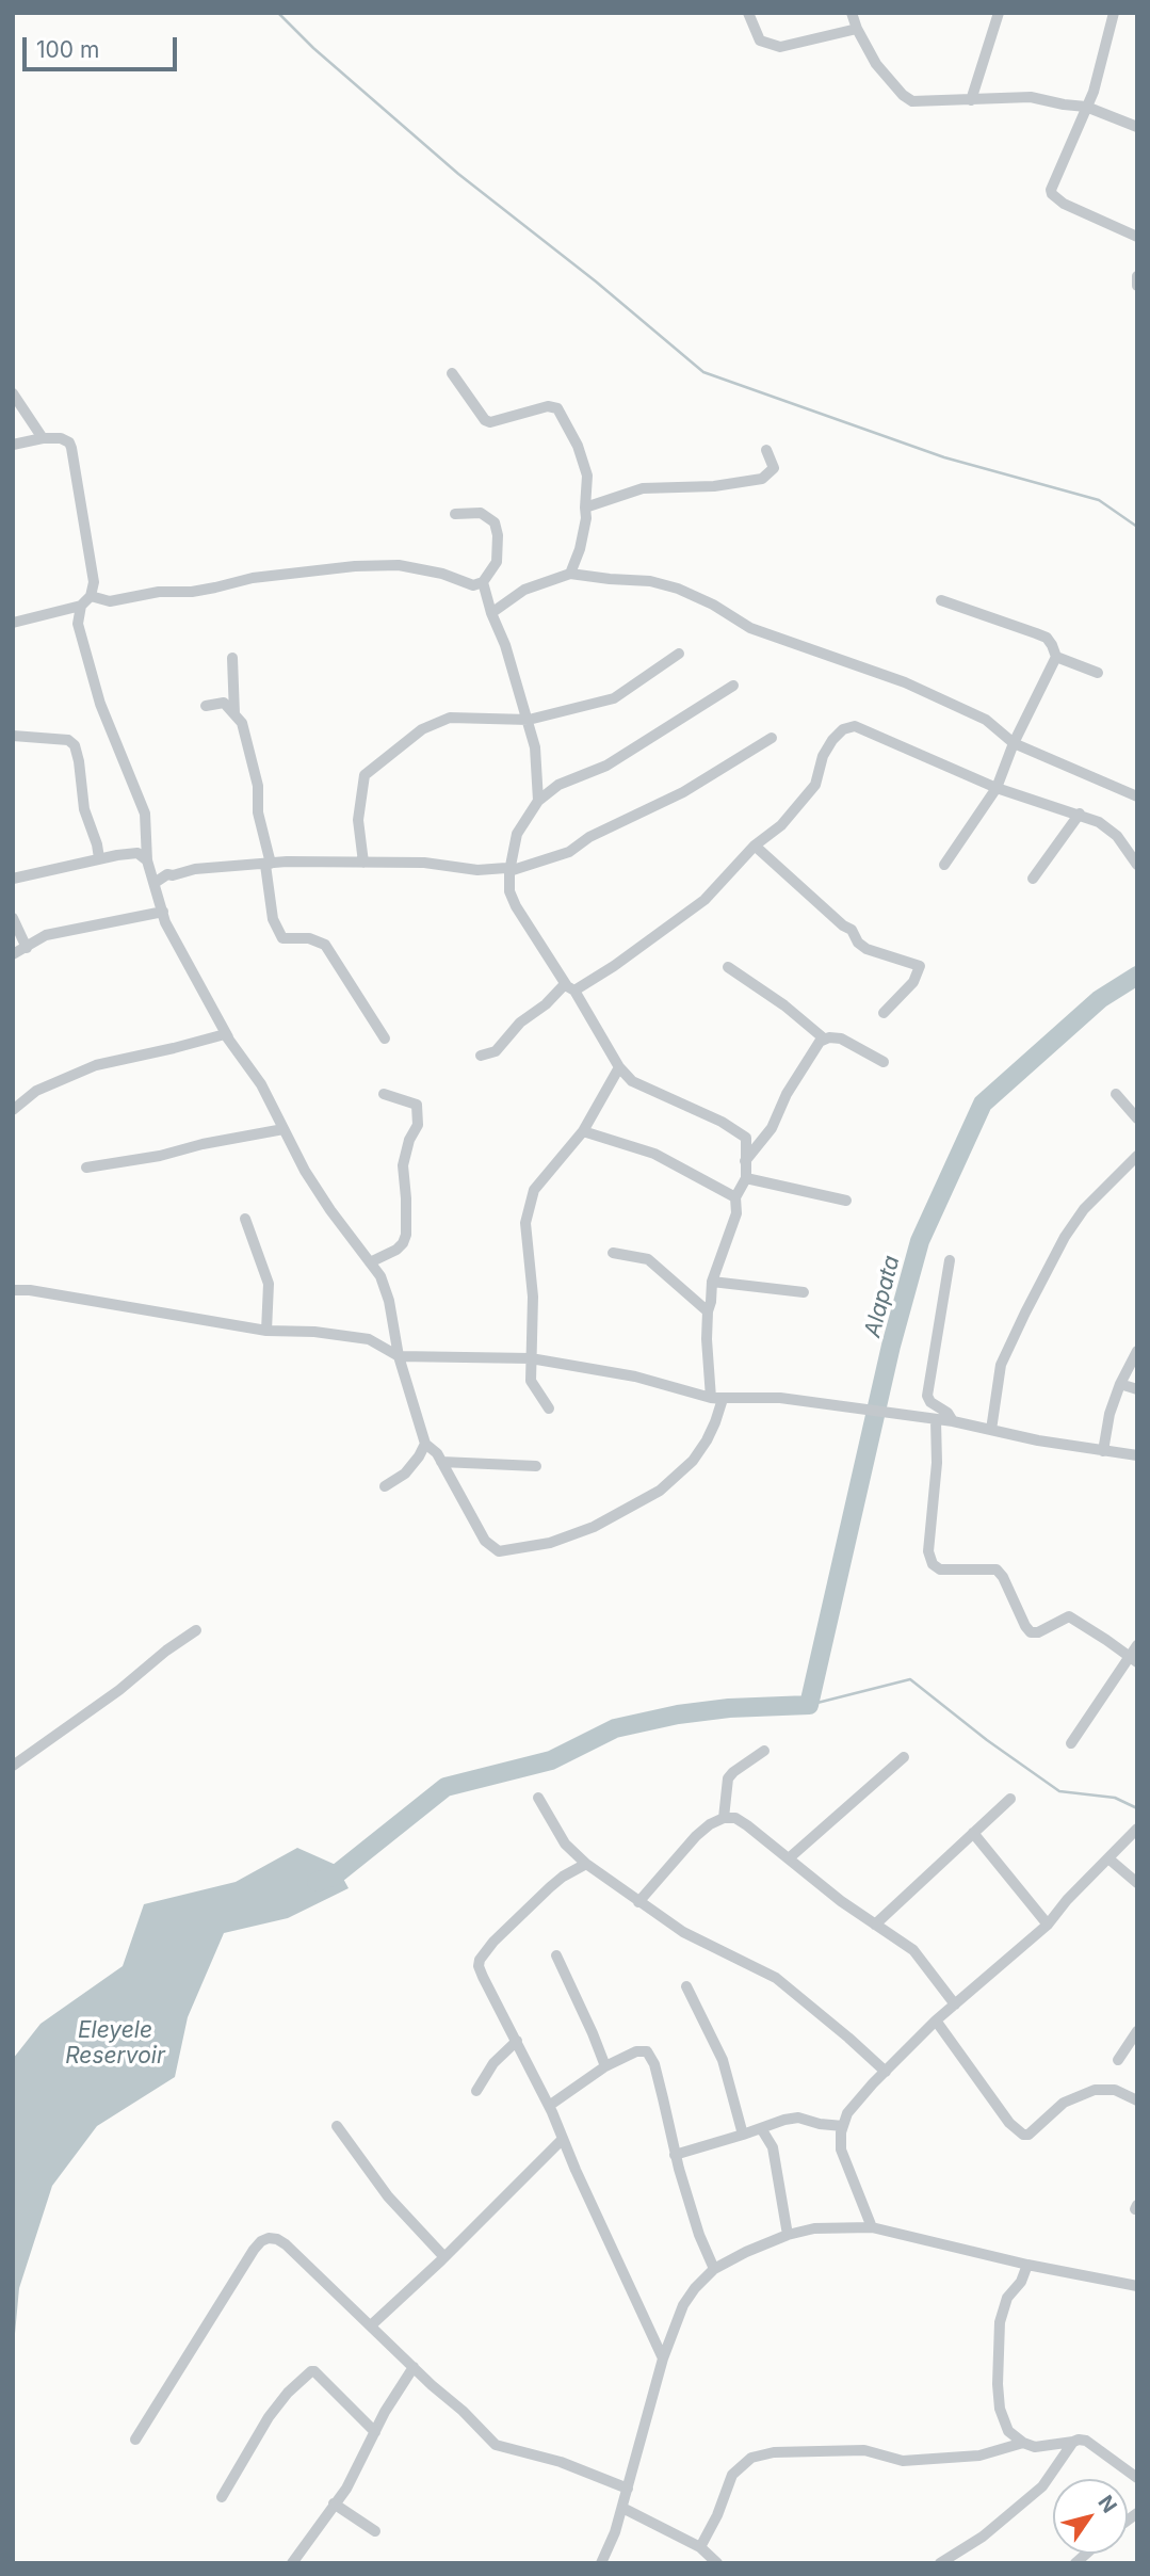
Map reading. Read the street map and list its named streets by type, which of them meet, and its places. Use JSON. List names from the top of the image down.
{
  "water": ["Alapata", "Eleyele Reservoir"],
  "scale_bar": "100 m",
  "north": "top right"
}
